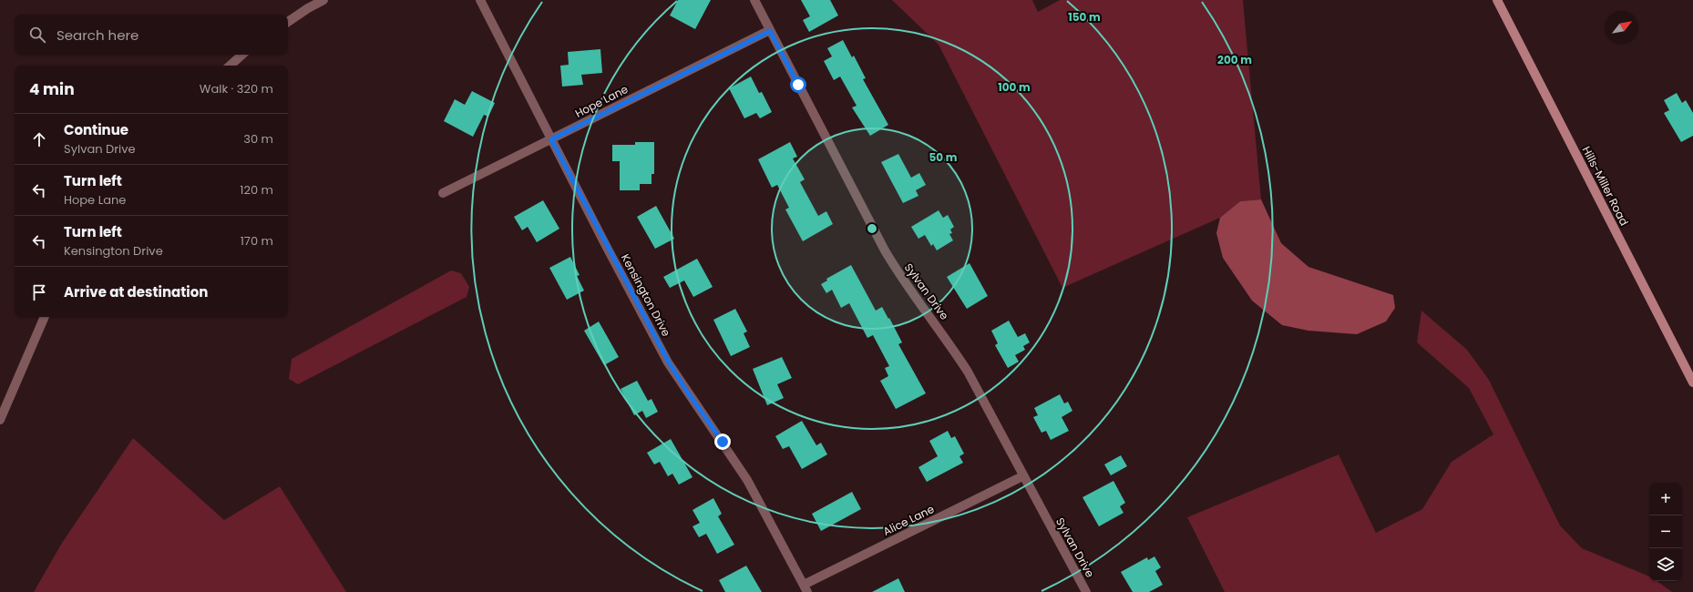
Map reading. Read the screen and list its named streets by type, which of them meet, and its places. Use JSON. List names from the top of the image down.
{
  "streets": {
    "street": [
      "Hope Lane",
      "Hills-Miller Road",
      "Sylvan Drive",
      "Kensington Drive",
      "Alice Lane"
    ]
  },
  "crossings": [
    ["Hope Lane", "Sylvan Drive"],
    ["Hope Lane", "Kensington Drive"],
    ["Sylvan Drive", "Alice Lane"],
    ["Kensington Drive", "Alice Lane"]
  ],
  "north": "top right",
  "page": {
    "search": "Search here",
    "heading": ["4 min", "Walk · 320 m"],
    "list": [
      ["Continue", "Sylvan Drive", "30 m"],
      ["Turn left", "Hope Lane", "120 m"],
      ["Turn left", "Kensington Drive", "170 m"],
      "Arrive at destination"
    ],
    "map_buttons": ["+", "−"]
  },
  "rings": [
    "150 m",
    "200 m",
    "100 m",
    "50 m"
  ]
}
